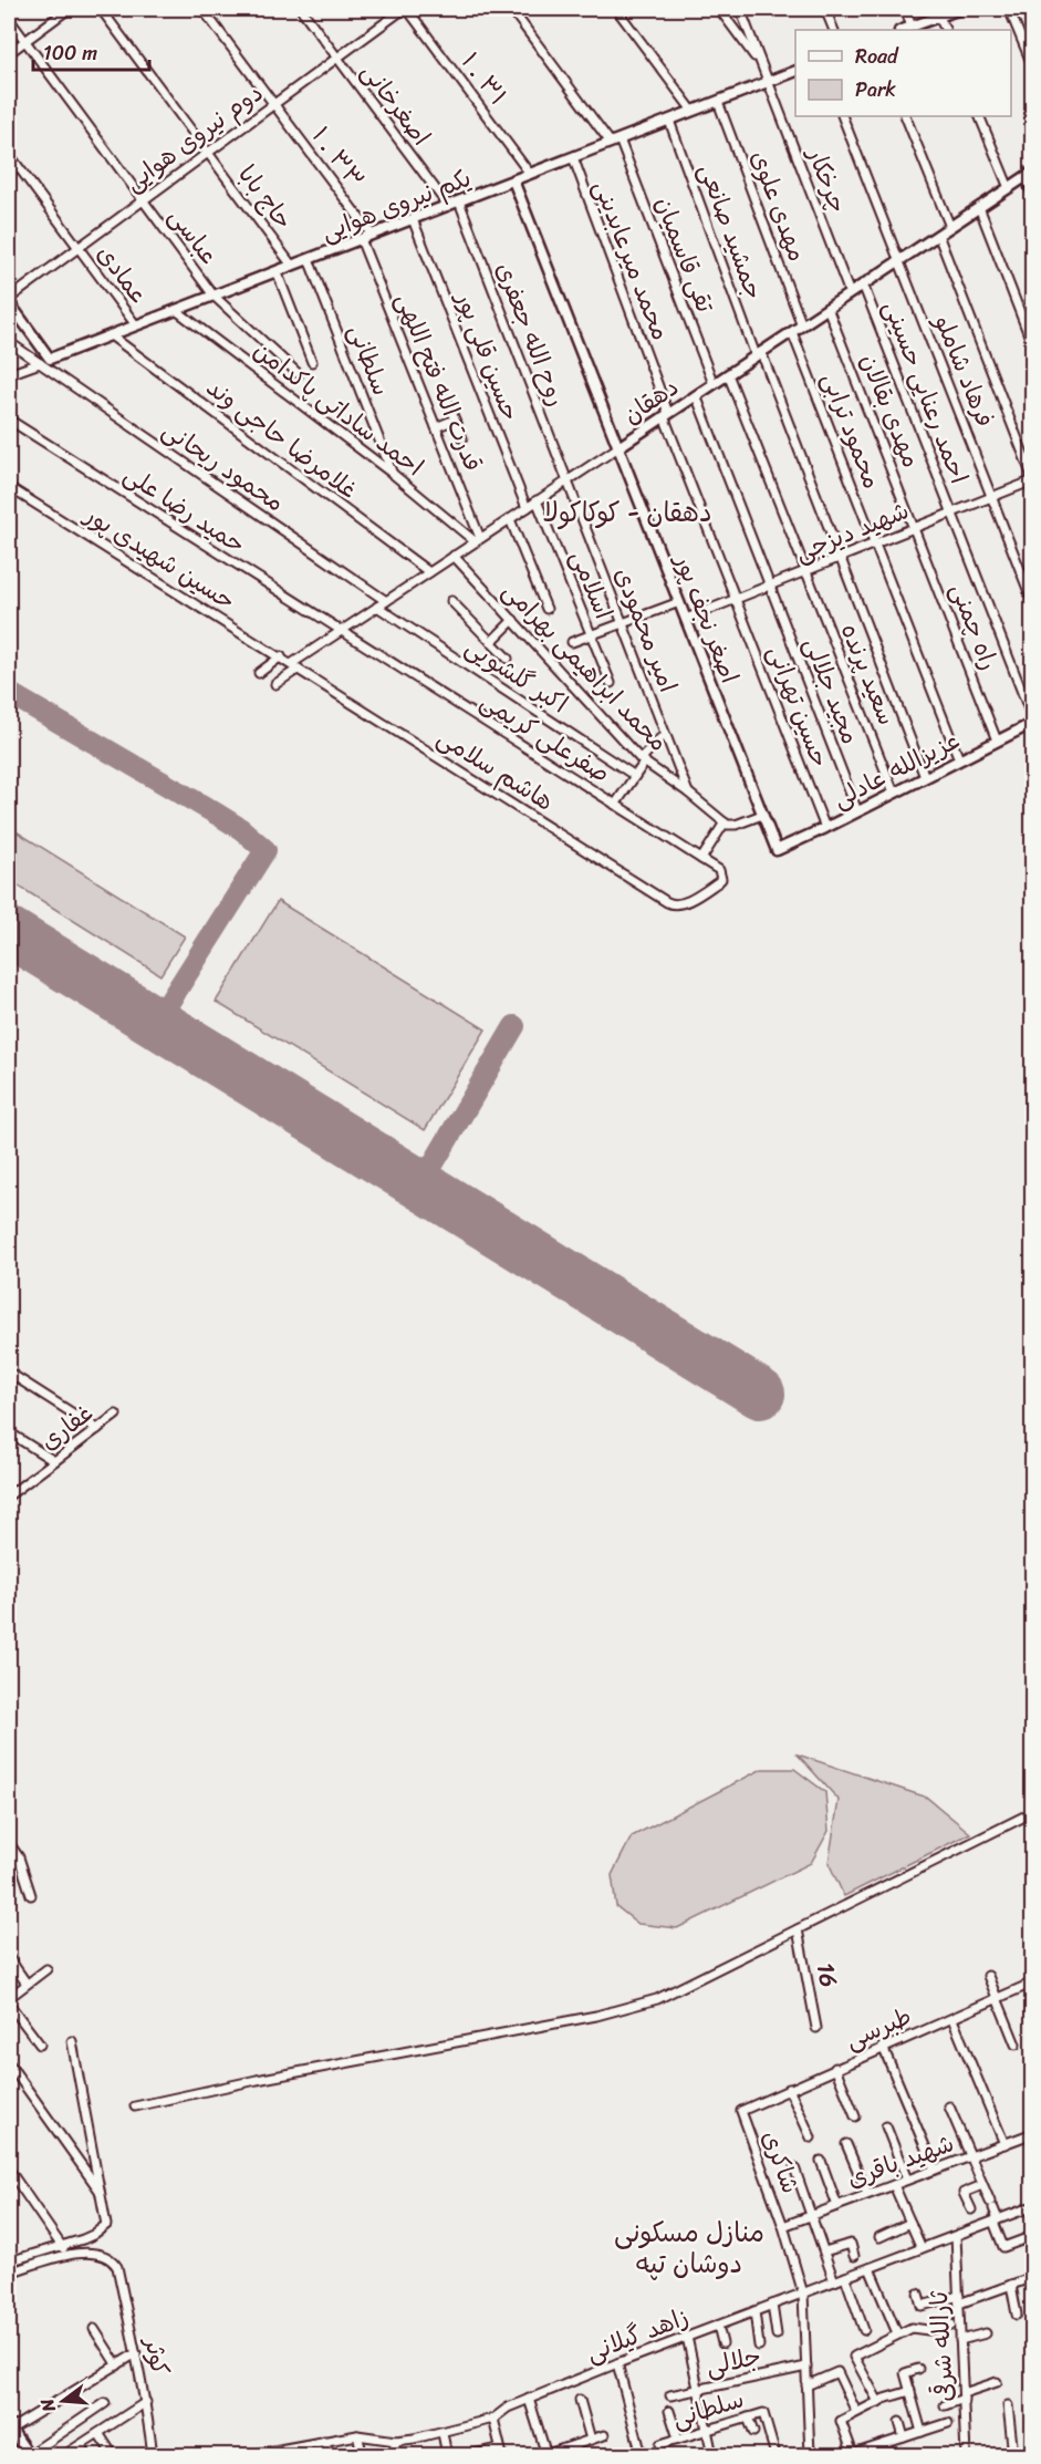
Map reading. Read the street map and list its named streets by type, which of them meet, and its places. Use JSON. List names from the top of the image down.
{
  "streets": {
    "main road": [
      "یکم نیروی هوایی",
      "دهقان",
      "اصغر نجف پور",
      "عزیزالله عادلی"
    ],
    "street": [
      "۱ . ۳۱",
      "اصغرخانی",
      "دوم نیروی هوایی",
      "۱ . ۳۳",
      "چرخکار",
      "حاج بابا",
      "مهدی علوی",
      "جمشید صانعی",
      "عباسی",
      "تقی قاسمیان",
      "محمد میرعابدینی",
      "عمادی",
      "روح الله جعفری",
      "حسین قلی پور",
      "سلطانی",
      "فرهاد شاملو",
      "قدرت الله فتح اللهی",
      "احمد رعنایی حسینی",
      "احمد ساداتی پاکدامن",
      "مهدی بقالان",
      "محمود ترابی",
      "غلامرضا حاجی وند",
      "محمود ریحانی",
      "حمید رضا علی",
      "شهید دیزجی",
      "حسین شهیدی پور",
      "اسلامی",
      "راه چمنی",
      "امیر محمودی",
      "محمد ابراهیمی بهرامی",
      "سعید پرنده",
      "اکبر گلشویی",
      "مجید جلالی",
      "حسین تهرانی",
      "صفرعلی کریمی",
      "هاشم سلامی",
      "غفاری",
      "16",
      "طبرسی",
      "شهید باقری",
      "شاکری",
      "زاهد گیلانی",
      "ثارالله شرقی",
      "کوثر",
      "جلالی"
    ]
  },
  "crossings": [
    ["۱ . ۳۱", "دوم نیروی هوایی"],
    ["۱ . ۳۱", "یکم نیروی هوایی"],
    ["اصغرخانی", "دوم نیروی هوایی"],
    ["اصغرخانی", "یکم نیروی هوایی"],
    ["دوم نیروی هوایی", "۱ . ۳۳"],
    ["دوم نیروی هوایی", "حاج بابا"],
    ["دوم نیروی هوایی", "عباسی"],
    ["دوم نیروی هوایی", "عمادی"],
    ["۱ . ۳۳", "یکم نیروی هوایی"],
    ["چرخکار", "یکم نیروی هوایی"],
    ["چرخکار", "دهقان"],
    ["حاج بابا", "یکم نیروی هوایی"],
    ["یکم نیروی هوایی", "مهدی علوی"],
    ["یکم نیروی هوایی", "جمشید صانعی"],
    ["یکم نیروی هوایی", "عباسی"],
    ["یکم نیروی هوایی", "تقی قاسمیان"],
    ["یکم نیروی هوایی", "محمد میرعابدینی"],
    ["یکم نیروی هوایی", "عمادی"],
    ["یکم نیروی هوایی", "روح الله جعفری"],
    ["یکم نیروی هوایی", "حسین قلی پور"],
    ["یکم نیروی هوایی", "سلطانی"],
    ["یکم نیروی هوایی", "قدرت الله فتح اللهی"],
    ["یکم نیروی هوایی", "احمد ساداتی پاکدامن"],
    ["یکم نیروی هوایی", "غلامرضا حاجی وند"],
    ["یکم نیروی هوایی", "محمود ریحانی"],
    ["یکم نیروی هوایی", "اصغر نجف پور"],
    ["مهدی علوی", "دهقان"],
    ["جمشید صانعی", "دهقان"],
    ["جمشید صانعی", "شهید دیزجی"],
    ["جمشید صانعی", "عزیزالله عادلی"],
    ["تقی قاسمیان", "دهقان"],
    ["محمد میرعابدینی", "دهقان"],
    ["محمد میرعابدینی", "شهید دیزجی"],
    ["محمد میرعابدینی", "حسین تهرانی"],
    ["روح الله جعفری", "دهقان"],
    ["روح الله جعفری", "امیر محمودی"],
    ["حسین قلی پور", "دهقان"],
    ["سلطانی", "احمد ساداتی پاکدامن"],
    ["فرهاد شاملو", "دهقان"],
    ["فرهاد شاملو", "شهید دیزجی"],
    ["قدرت الله فتح اللهی", "دهقان"],
    ["قدرت الله فتح اللهی", "احمد ساداتی پاکدامن"],
    ["احمد رعنایی حسینی", "دهقان"],
    ["احمد رعنایی حسینی", "شهید دیزجی"],
    ["احمد رعنایی حسینی", "عزیزالله عادلی"],
    ["دهقان", "احمد ساداتی پاکدامن"],
    ["دهقان", "مهدی بقالان"],
    ["دهقان", "محمود ترابی"],
    ["دهقان", "غلامرضا حاجی وند"],
    ["دهقان", "محمود ریحانی"],
    ["دهقان", "حمید رضا علی"],
    ["دهقان", "حسین شهیدی پور"],
    ["دهقان", "اسلامی"],
    ["دهقان", "اصغر نجف پور"],
    ["دهقان", "امیر محمودی"],
    ["دهقان", "محمد ابراهیمی بهرامی"],
    ["دهقان", "سعید پرنده"],
    ["دهقان", "اکبر گلشویی"],
    ["دهقان", "مجید جلالی"],
    ["دهقان", "صفرعلی کریمی"],
    ["دهقان", "هاشم سلامی"],
    ["مهدی بقالان", "شهید دیزجی"],
    ["مهدی بقالان", "راه چمنی"],
    ["محمود ترابی", "شهید دیزجی"],
    ["محمود ترابی", "عزیزالله عادلی"],
    ["حمید رضا علی", "صفرعلی کریمی"],
    ["شهید دیزجی", "اصغر نجف پور"],
    ["شهید دیزجی", "راه چمنی"],
    ["شهید دیزجی", "سعید پرنده"],
    ["شهید دیزجی", "مجید جلالی"],
    ["شهید دیزجی", "حسین تهرانی"],
    ["حسین شهیدی پور", "هاشم سلامی"],
    ["اصغر نجف پور", "عزیزالله عادلی"],
    ["راه چمنی", "عزیزالله عادلی"],
    ["امیر محمودی", "محمد ابراهیمی بهرامی"],
    ["سعید پرنده", "عزیزالله عادلی"],
    ["مجید جلالی", "عزیزالله عادلی"],
    ["حسین تهرانی", "عزیزالله عادلی"],
    ["صفرعلی کریمی", "هاشم سلامی"],
    ["طبرسی", "شاکری"],
    ["شهید باقری", "شاکری"],
    ["شاکری", "زاهد گیلانی"],
    ["شاکری", "جلالی"],
    ["زاهد گیلانی", "ثارالله شرقی"]
  ],
  "districts": ["دهقان - کوکاکولا", "منازل مسکونی دوشان تپه"],
  "legend": ["Road", "Park"],
  "scale_bar": "100 m",
  "north": "left"
}
